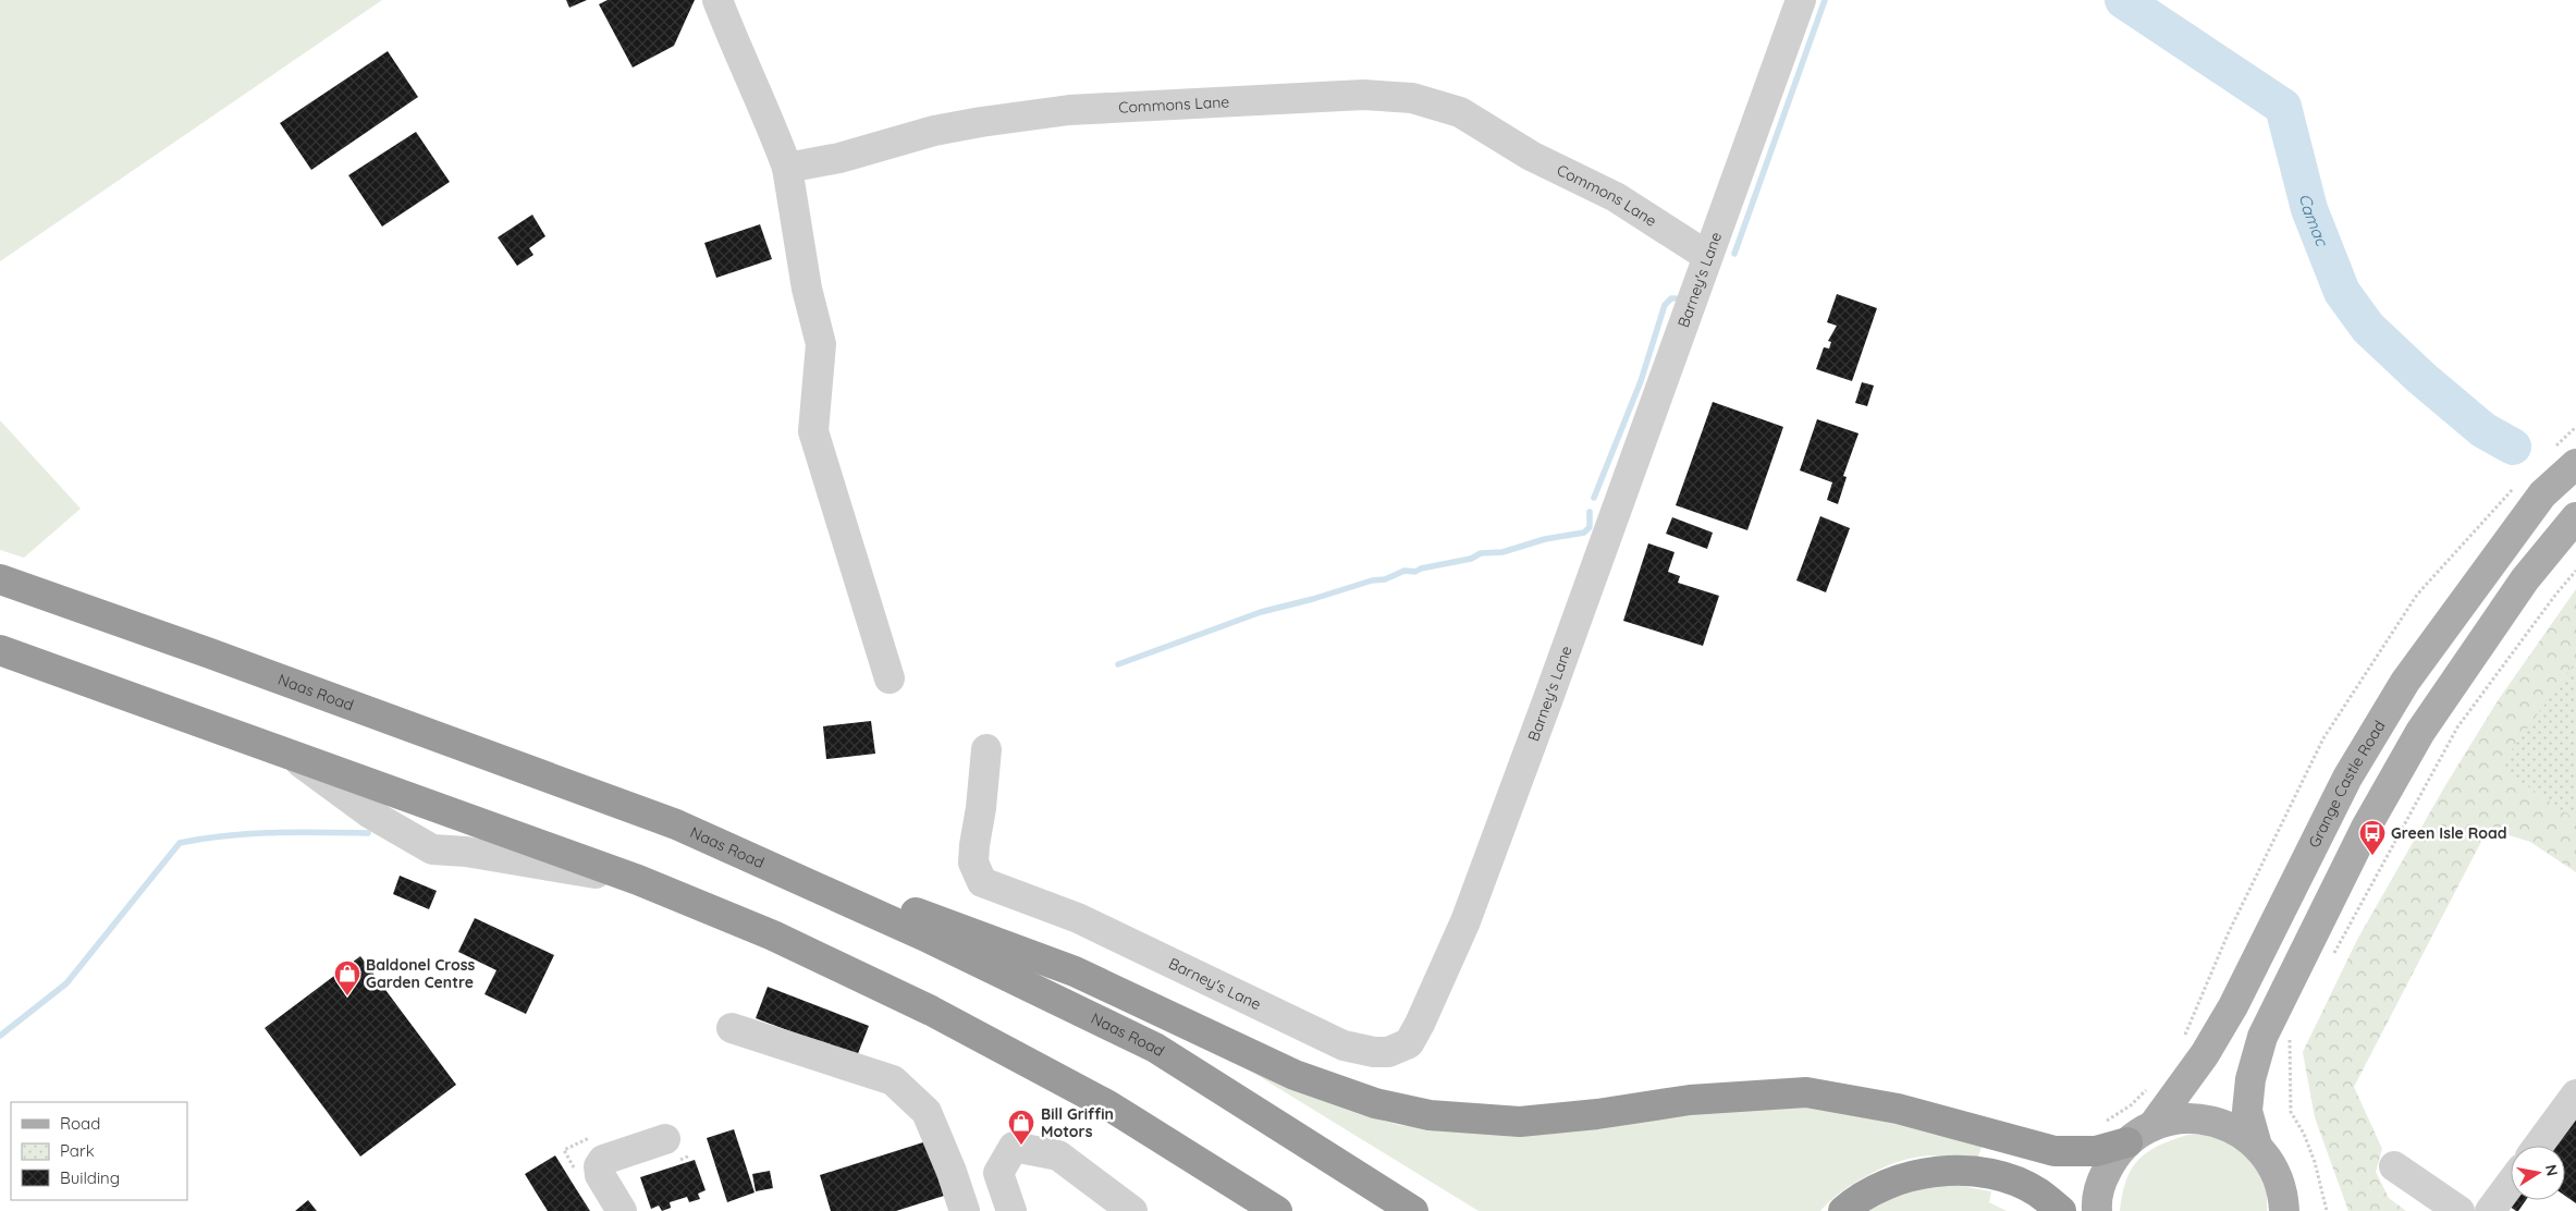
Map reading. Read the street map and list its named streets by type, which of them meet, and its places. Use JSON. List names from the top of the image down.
{
  "streets": {
    "highway": ["Naas Road"],
    "main road": ["Grange Castle Road"],
    "street": ["Commons Lane", "Barney's Lane"]
  },
  "crossings": [
    ["Commons Lane", "Barney's Lane"]
  ],
  "water": ["Camac"],
  "places": {
    "bus stop": ["Green Isle Road"],
    "shop": ["Baldonel Cross Garden Centre", "Bill Griffin Motors"]
  },
  "legend": ["Road", "Park", "Building"],
  "north": "right"
}
